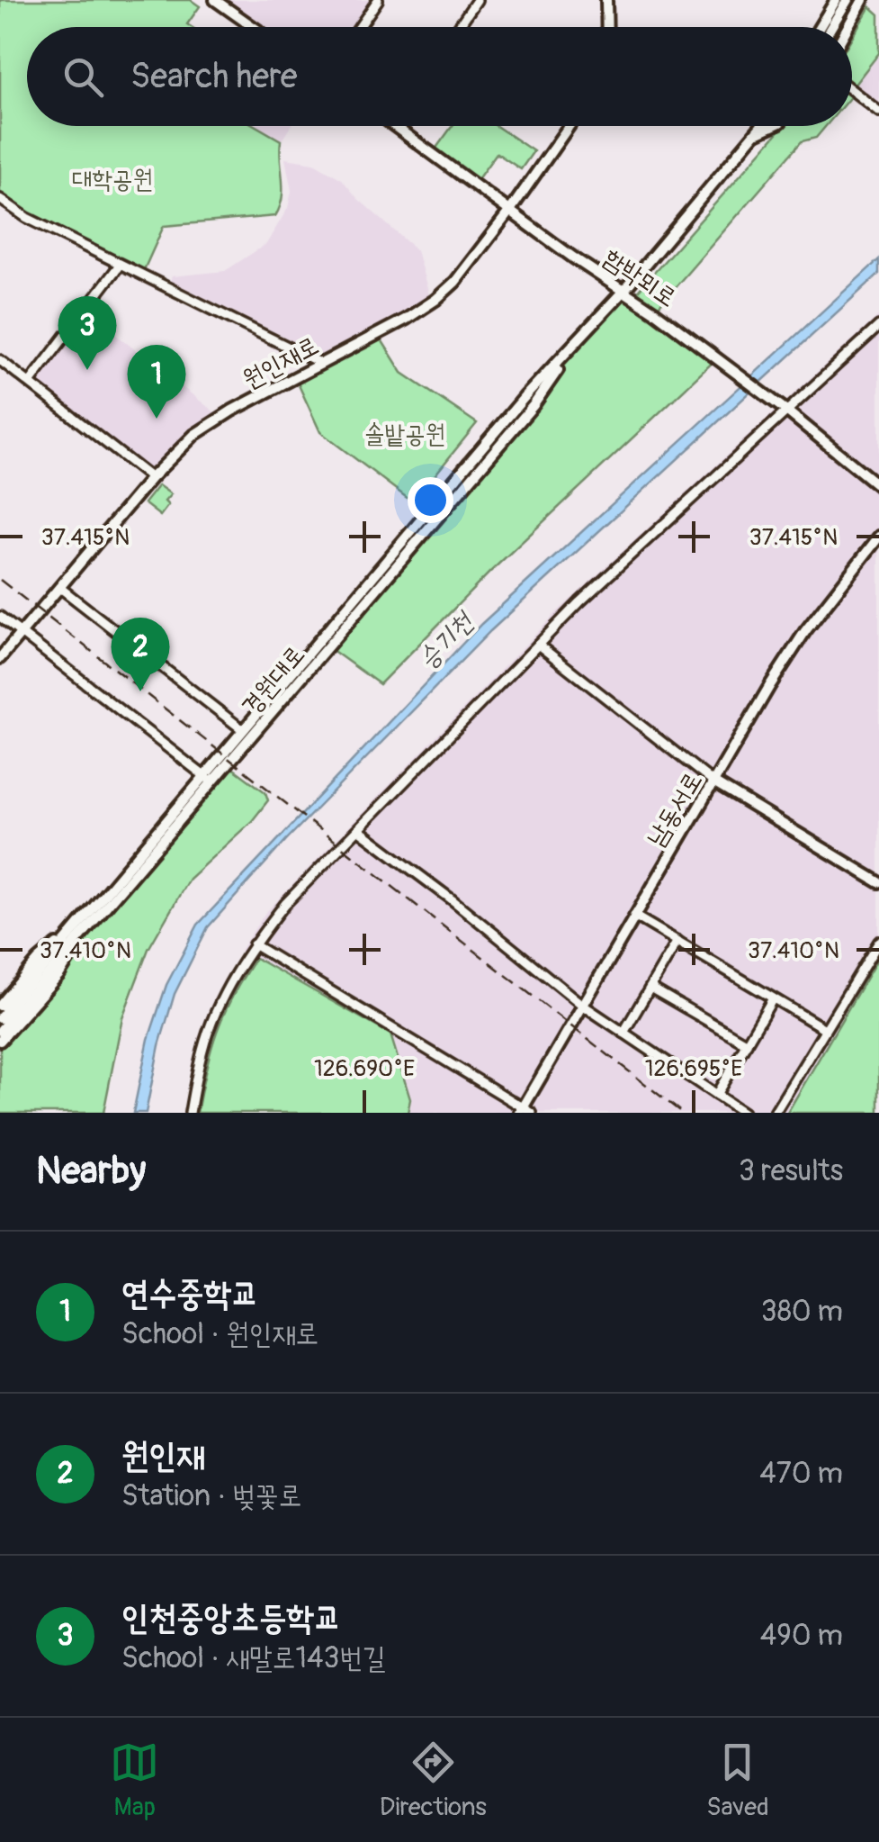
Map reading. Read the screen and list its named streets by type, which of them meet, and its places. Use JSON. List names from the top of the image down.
{
  "streets": {
    "main road": [
      "함박뫼로",
      "원인재로",
      "경원대로",
      "남동서로"
    ]
  },
  "crossings": [
    ["함박뫼로", "원인재로"],
    ["함박뫼로", "경원대로"]
  ],
  "water": ["승기천"],
  "parks": ["대학공원", "솔밭공원"],
  "page": {
    "search": "Search here",
    "pins": ["3", "1", "2"],
    "heading": ["Nearby", "3 results"],
    "list": [
      {
        "mark": "1",
        "name": "연수중학교",
        "note": "School · 원인재로",
        "value": "380 m"
      },
      {
        "mark": "2",
        "name": "원인재",
        "note": "Station · 벚꽃로",
        "value": "470 m"
      },
      {
        "mark": "3",
        "name": "인천중앙초등학교",
        "note": "School · 새말로143번길",
        "value": "490 m"
      }
    ],
    "nav": ["Map", "Directions", "Saved"]
  },
  "coordinates": [
    "37.415°N",
    "37.410°N",
    "126.690°E",
    "126.695°E"
  ]
}
